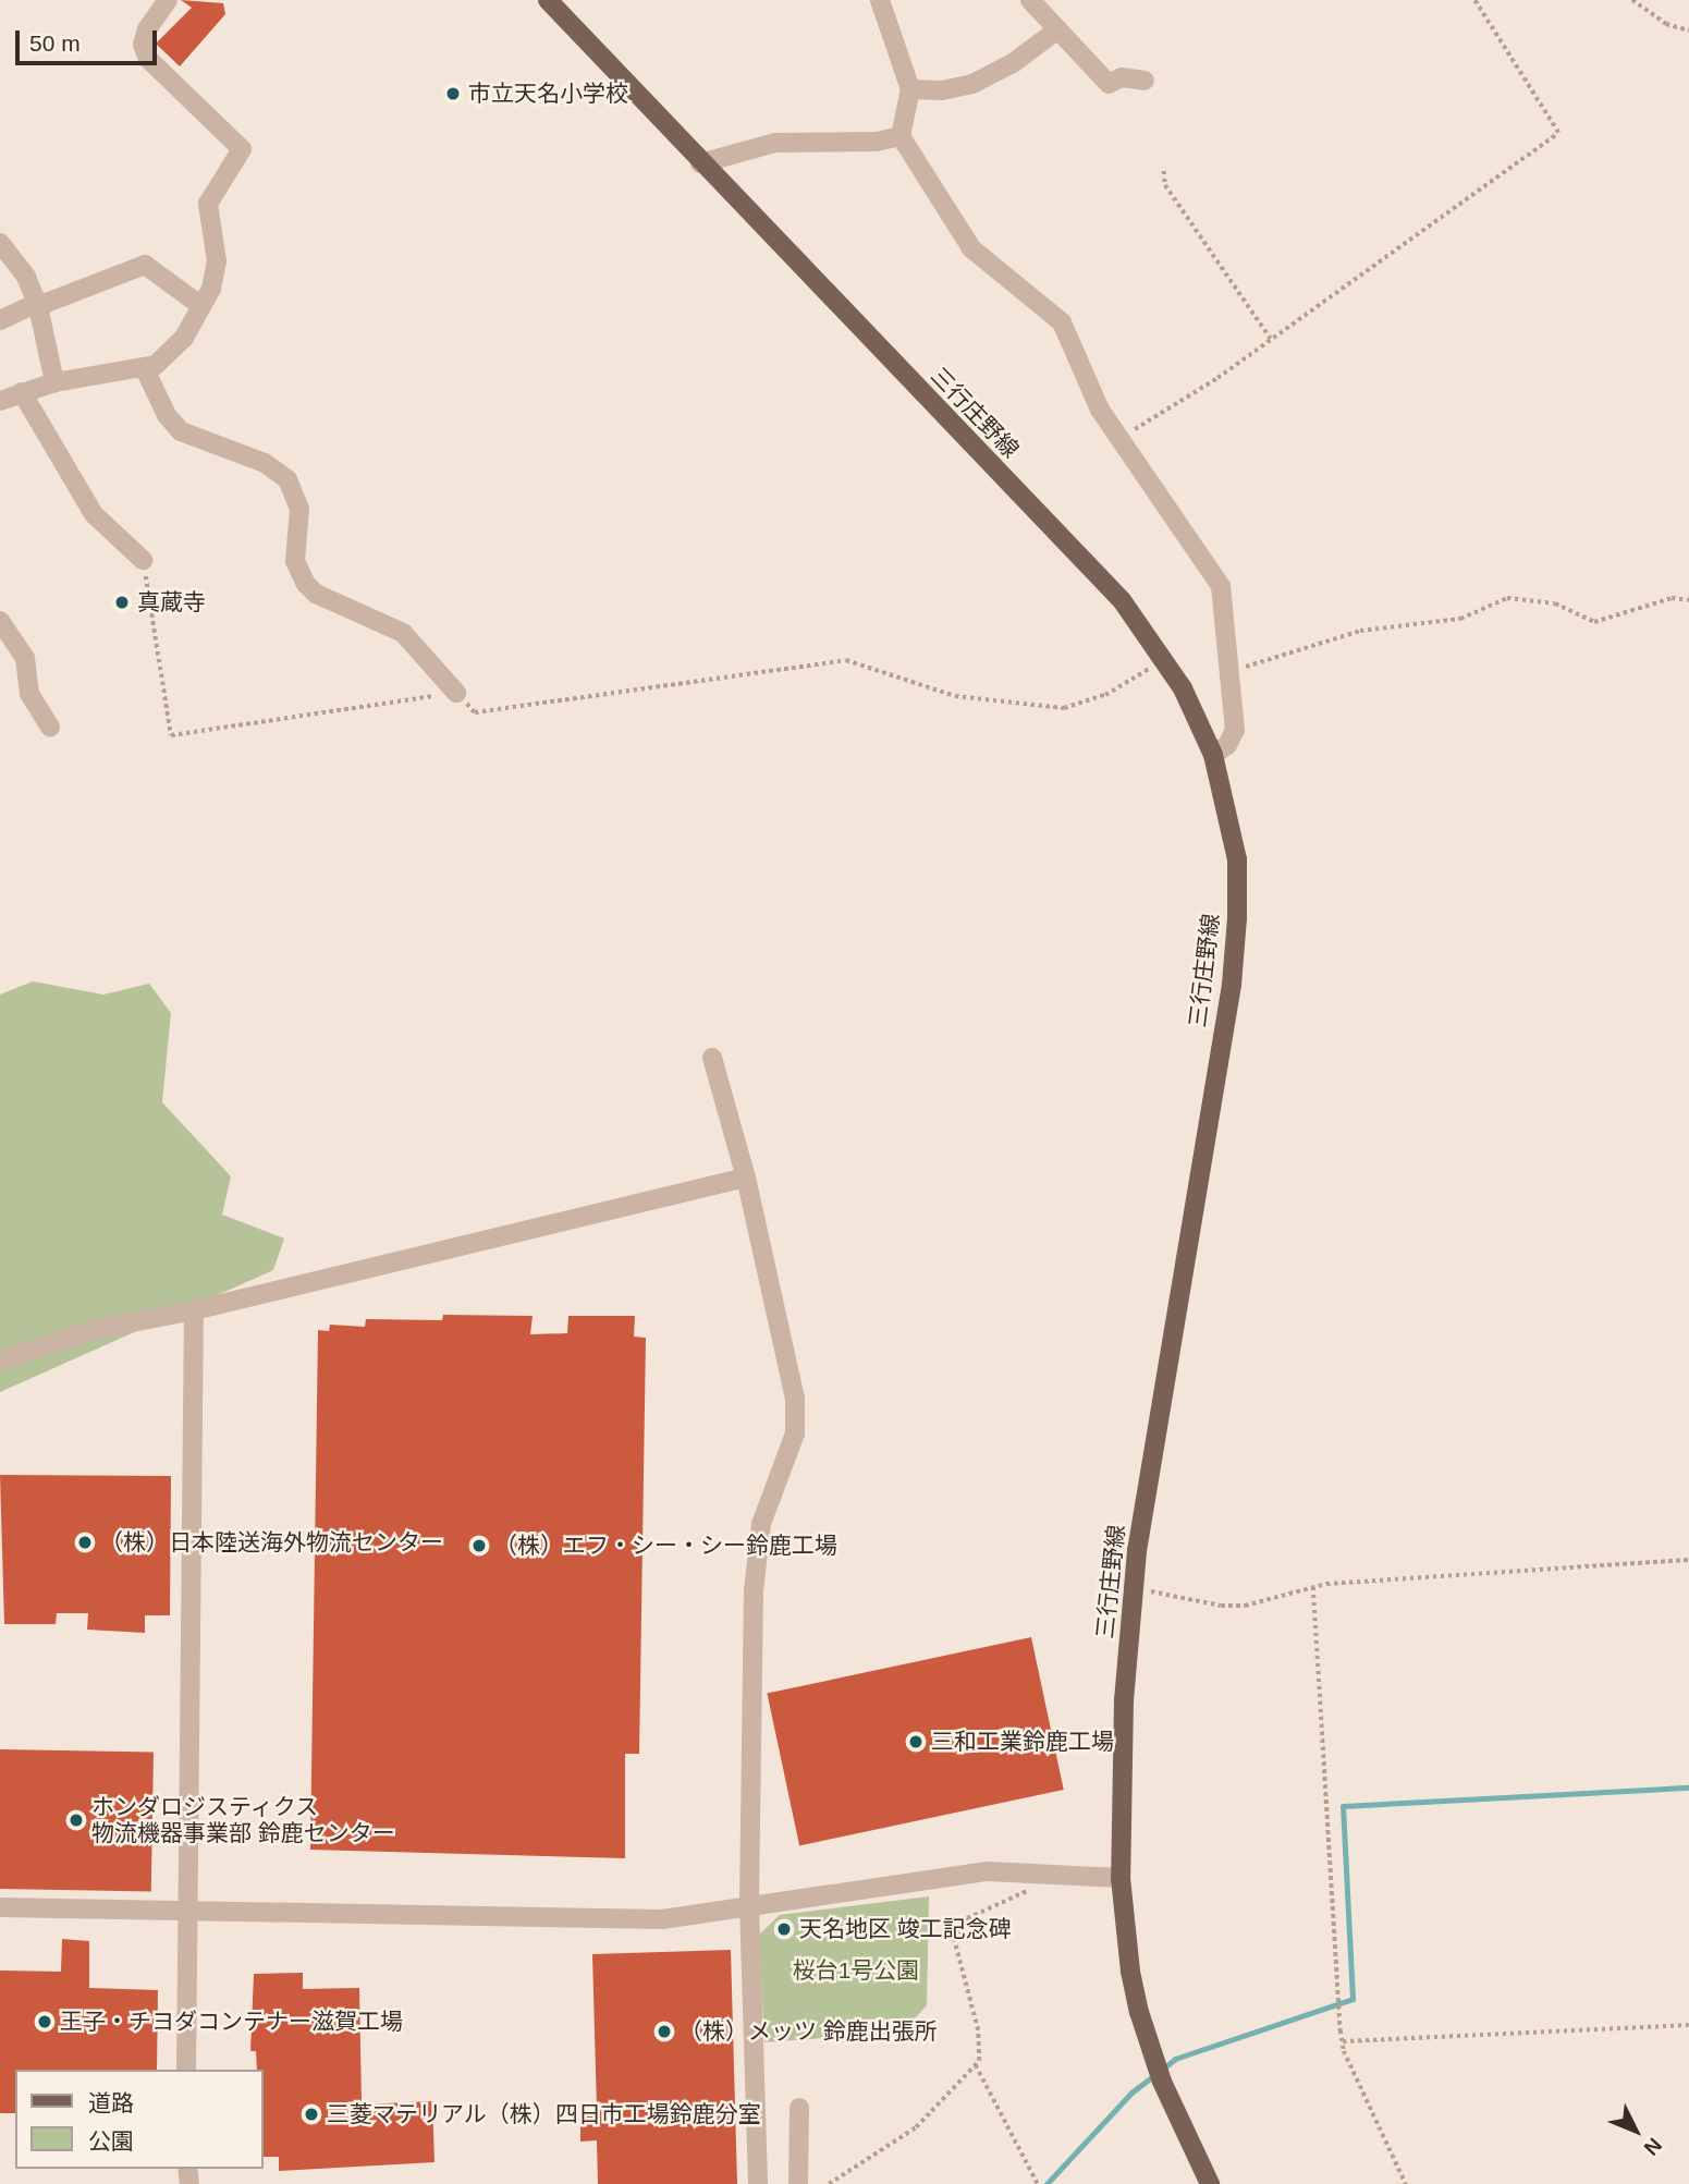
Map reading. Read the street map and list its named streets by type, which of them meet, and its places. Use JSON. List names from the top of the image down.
{
  "streets": {
    "main road": ["三行庄野線"]
  },
  "parks": ["桜台1号公園"],
  "places": [
    "市立天名小学校",
    "真蔵寺",
    "（株）日本陸送海外物流センター",
    "（株）エフ・シー・シー鈴鹿工場",
    "三和工業鈴鹿工場",
    "ホンダロジスティクス 物流機器事業部 鈴鹿センター",
    "天名地区 竣工記念碑",
    "王子・チヨダコンテナー滋賀工場",
    "（株）メッツ 鈴鹿出張所",
    "三菱マテリアル（株）四日市工場鈴鹿分室"
  ],
  "legend": ["道路", "公園"],
  "scale_bar": "50 m",
  "north": "bottom right"
}
